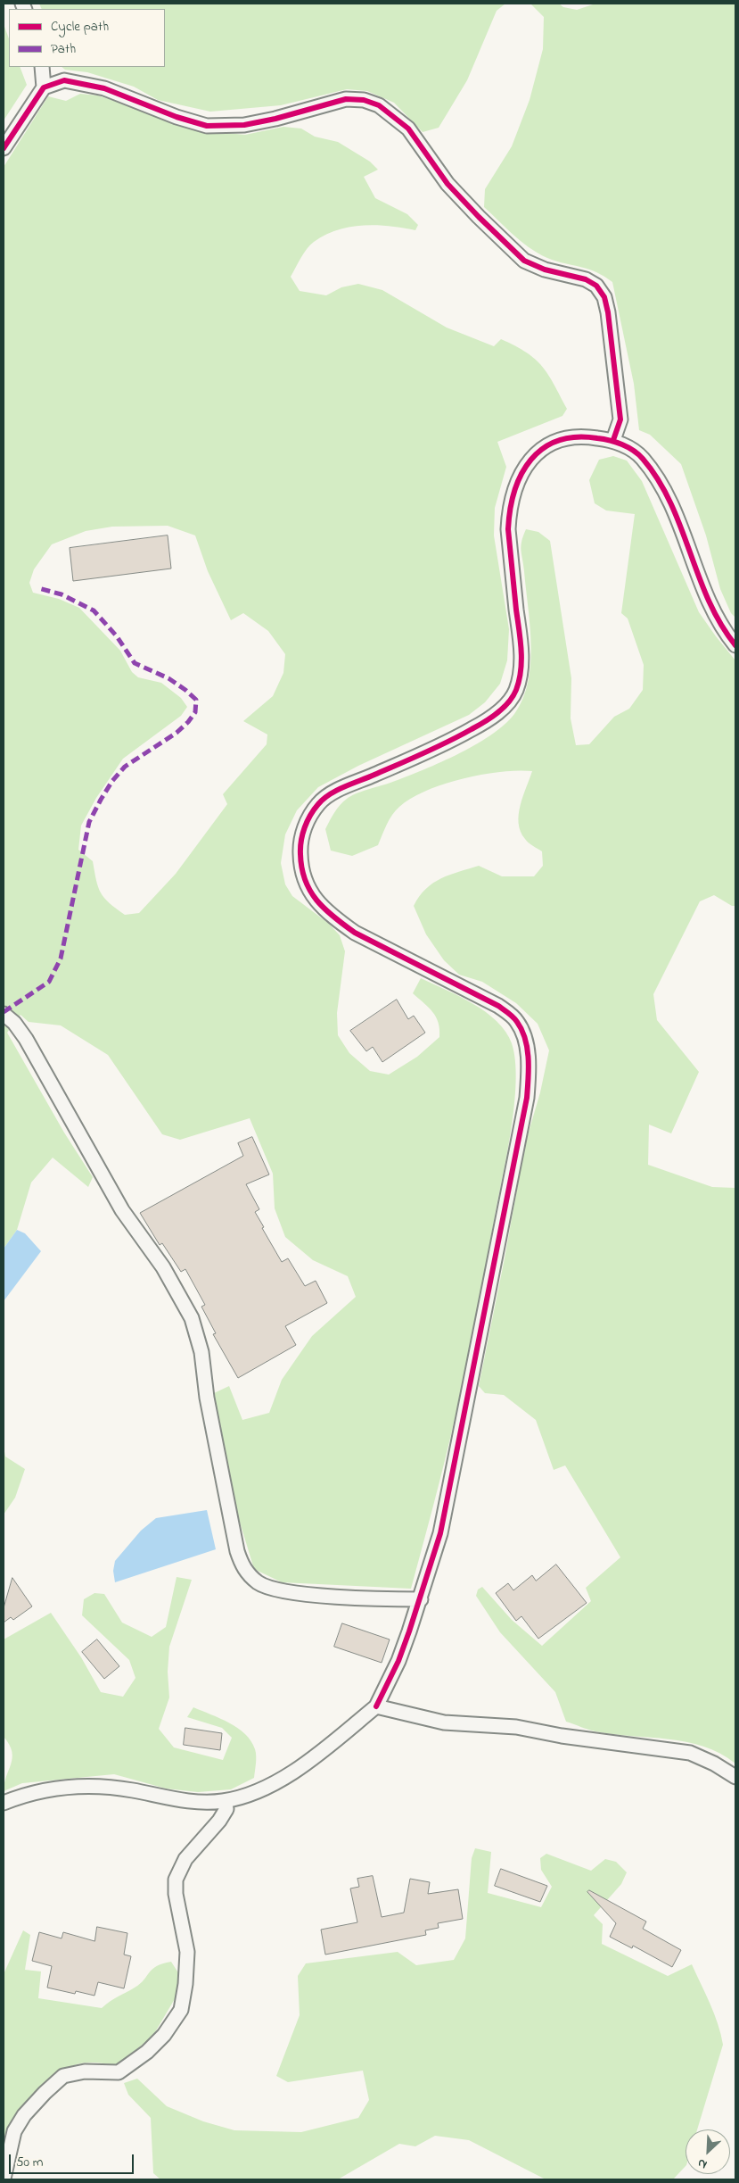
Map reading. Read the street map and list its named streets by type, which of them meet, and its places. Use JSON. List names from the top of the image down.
{
  "legend": ["Cycle path", "Path"],
  "scale_bar": "50 m",
  "north": "bottom left"
}
